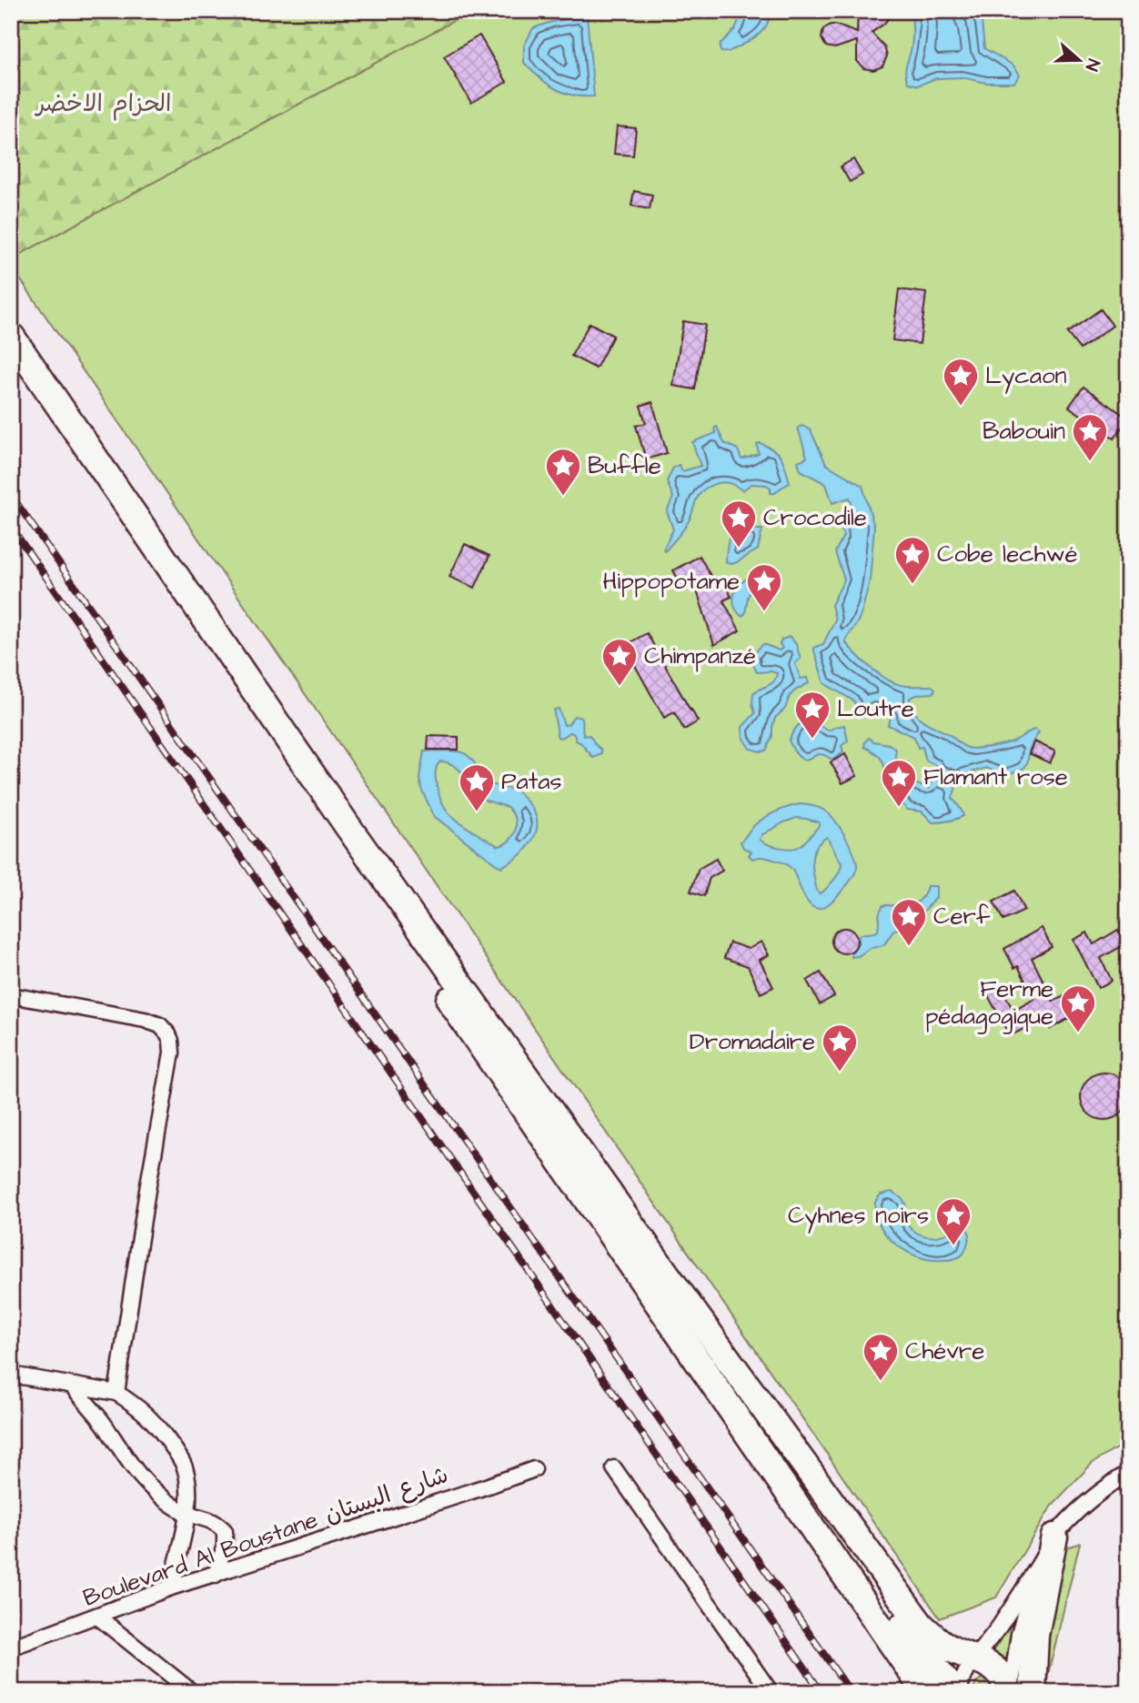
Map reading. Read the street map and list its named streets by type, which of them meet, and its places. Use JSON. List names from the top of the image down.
{
  "streets": {
    "street": ["Boulevard Al Boustane شارع البستان"]
  },
  "parks": ["الحزام الاخضر"],
  "places": {
    "place": [
      "Lycaon",
      "Babouin",
      "Buffle",
      "Crocodile",
      "Cobe lechwé",
      "Hippopotame",
      "Chimpanzé",
      "Loutre",
      "Flamant rose",
      "Patas",
      "Cerf",
      "Ferme pédagogique",
      "Dromadaire",
      "Cyhnes noirs",
      "Chévre"
    ]
  },
  "north": "right"
}
